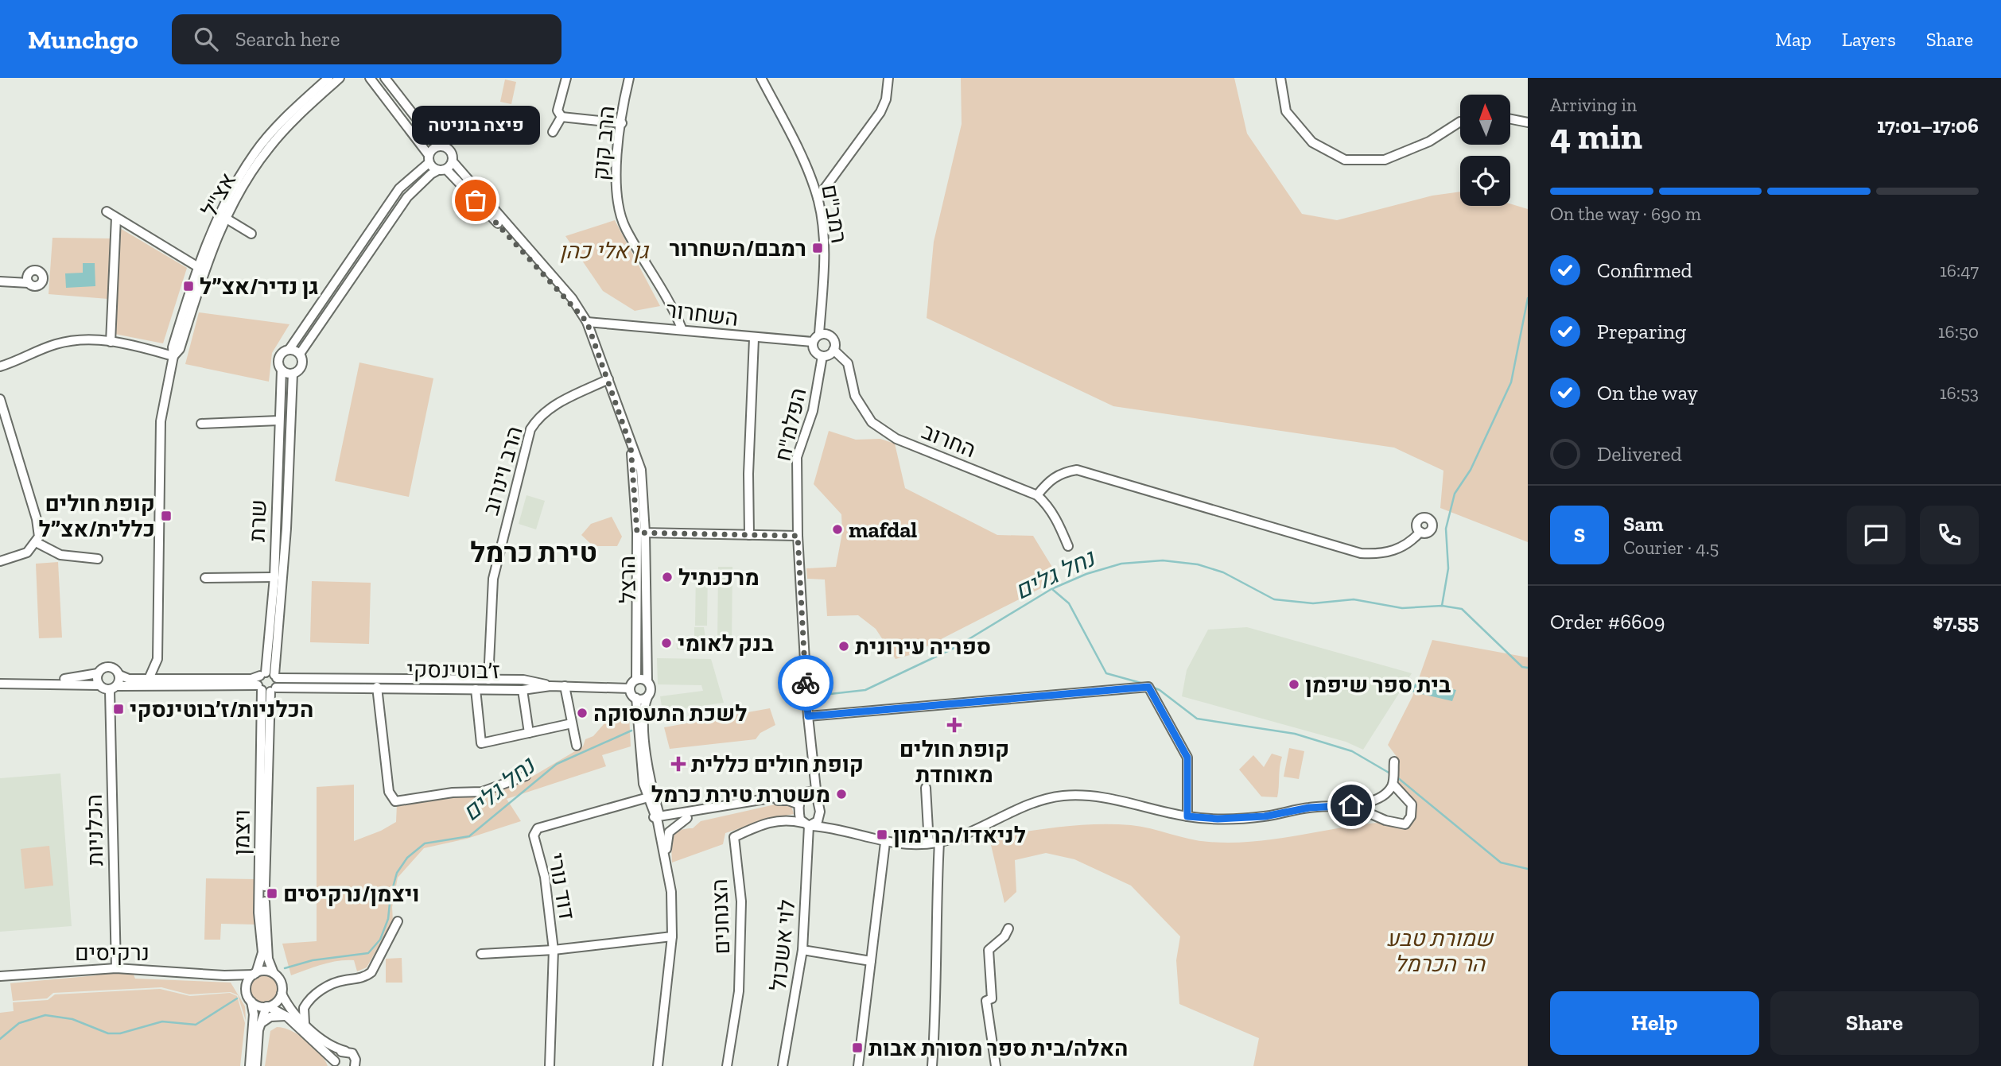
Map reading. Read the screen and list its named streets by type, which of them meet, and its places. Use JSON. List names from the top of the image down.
{
  "streets": {
    "street": [
      "הרב קוק",
      "אצ\"ל",
      "רמב\"ם",
      "השחרור",
      "הפלמ\"ח",
      "החרוב",
      "הרב וינרוב",
      "שרת",
      "הרצל",
      "ז׳בוטינסקי",
      "הכלניות",
      "ויצמן",
      "דוד נורי",
      "הצנחנים",
      "לוי אשכול",
      "נרקיסים"
    ]
  },
  "crossings": [
    ["הרב קוק", "השחרור"],
    ["רמב\"ם", "השחרור"],
    ["רמב\"ם", "הפלמ\"ח"],
    ["רמב\"ם", "החרוב"],
    ["השחרור", "הפלמ\"ח"],
    ["השחרור", "החרוב"],
    ["השחרור", "הרצל"],
    ["הפלמ\"ח", "החרוב"],
    ["הפלמ\"ח", "לוי אשכול"],
    ["הרב וינרוב", "הרצל"],
    ["הרצל", "ז׳בוטינסקי"],
    ["ז׳בוטינסקי", "הכלניות"],
    ["ז׳בוטינסקי", "ויצמן"],
    ["הכלניות", "נרקיסים"],
    ["ויצמן", "נרקיסים"],
    ["הצנחנים", "לוי אשכול"]
  ],
  "districts": ["טירת כרמל"],
  "water": ["נחל גלים"],
  "parks": ["גן אלי כהן", "שמורת טבע הר הכרמל"],
  "places": {
    "other": [
      "פיצה בוניטה",
      "mafdal",
      "מרכנתיל",
      "בנק לאומי",
      "ספריה עירונית",
      "בית ספר שיפמן",
      "לשכת התעסוקה",
      "משטרת טירת כרמל"
    ],
    "transit": [
      "רמבם/השחרור",
      "גן נדיר/אצ״ל",
      "קופת חולים כללית/אצ״ל",
      "הכלניות/ז׳בוטינסקי",
      "לניאדו/הרימון",
      "ויצמן/נרקיסים",
      "האלה/בית ספר מסורת אבות"
    ],
    "health": ["קופת חולים מאוחדת", "קופת חולים כללית"]
  },
  "north": "top",
  "page": {
    "header": "Munchgo",
    "search": "Search here",
    "nav": ["Map", "Layers", "Share"],
    "heading": ["4 min", "Arriving in", "17:01–17:06"],
    "panel": [
      "Sam",
      "Courier · 4.5",
      "Order #6609",
      "$7.55"
    ],
    "bubble": "פיצה בוניטה",
    "bar": "On the way · 690 m",
    "list": [
      ["Confirmed", "16:47"],
      ["Preparing", "16:50"],
      ["On the way", "16:53"],
      "Delivered"
    ],
    "round": "S",
    "buttons": ["Help", "Share"]
  }
}
